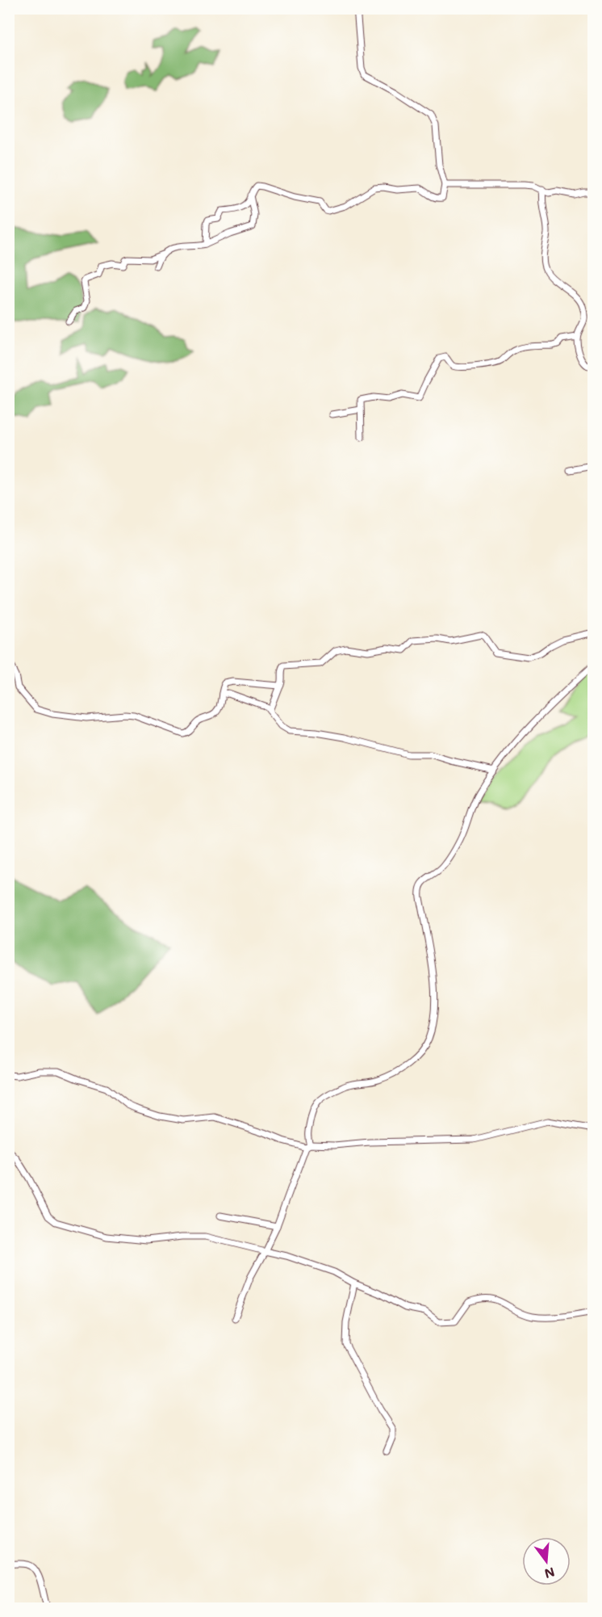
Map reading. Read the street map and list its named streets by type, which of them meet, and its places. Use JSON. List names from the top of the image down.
{
  "north": "bottom"
}
